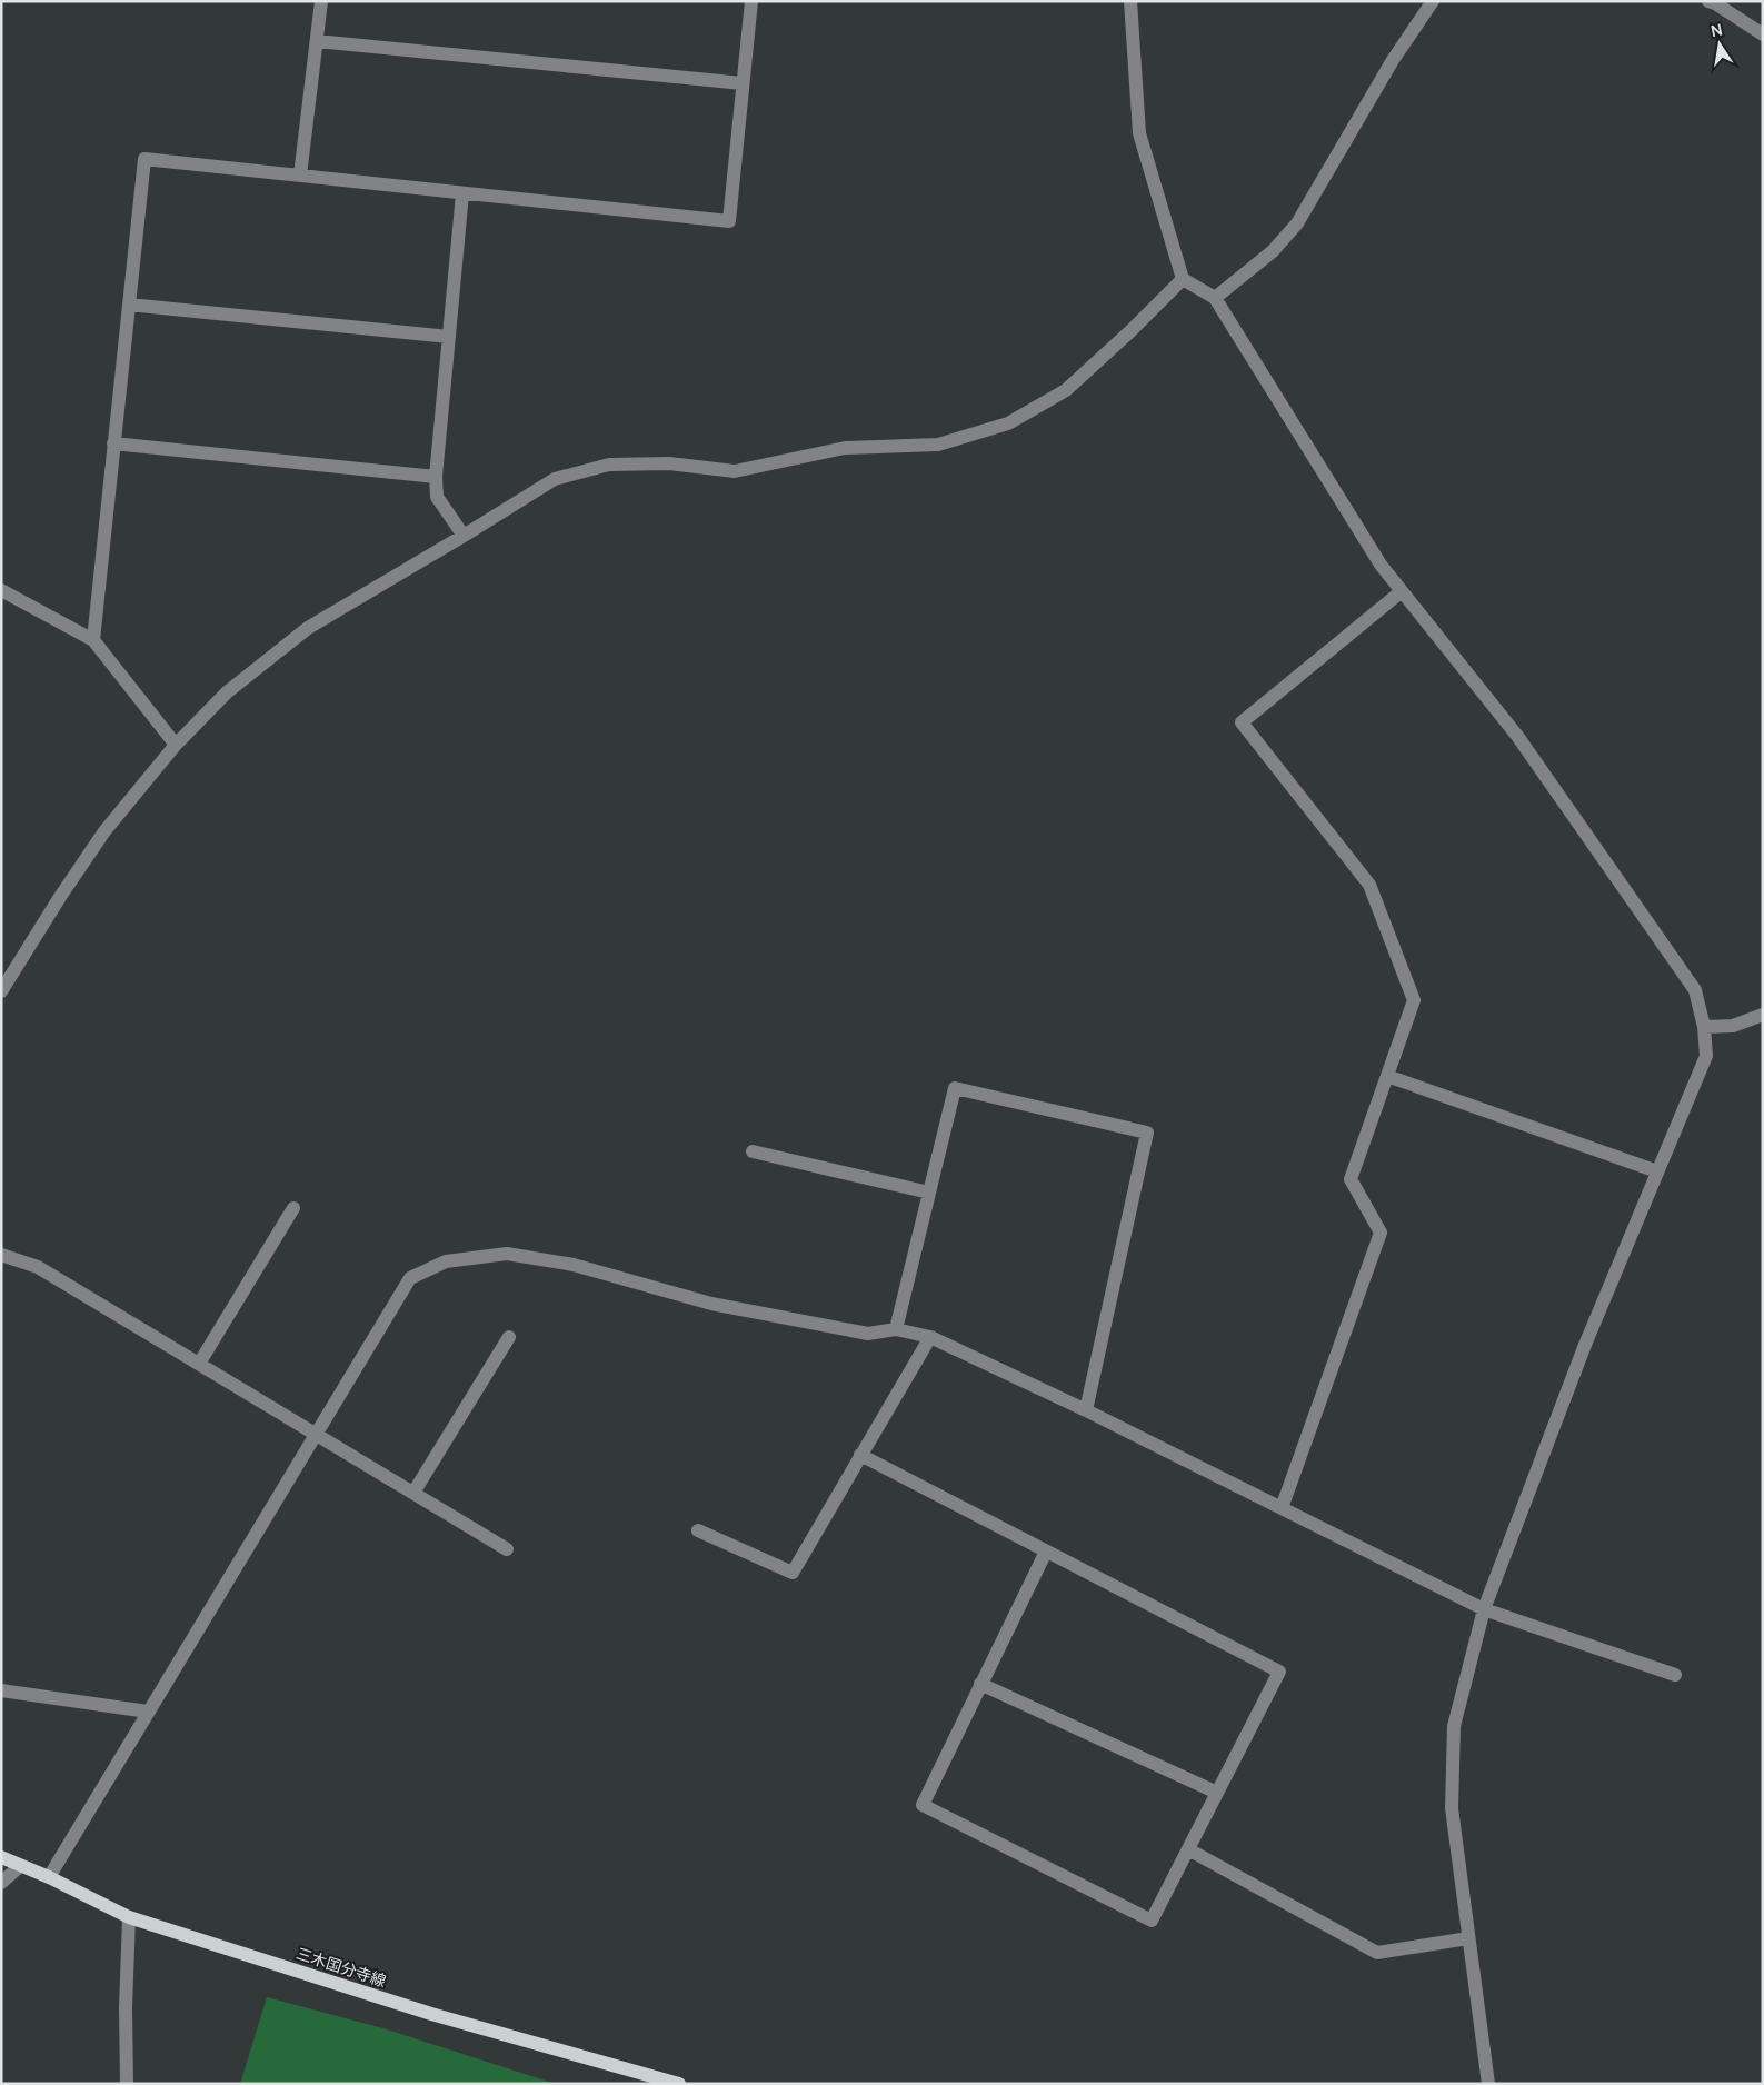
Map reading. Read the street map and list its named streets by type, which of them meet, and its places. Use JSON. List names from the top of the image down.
{
  "streets": {
    "main road": ["三木国分寺線"]
  },
  "north": "top"
}
